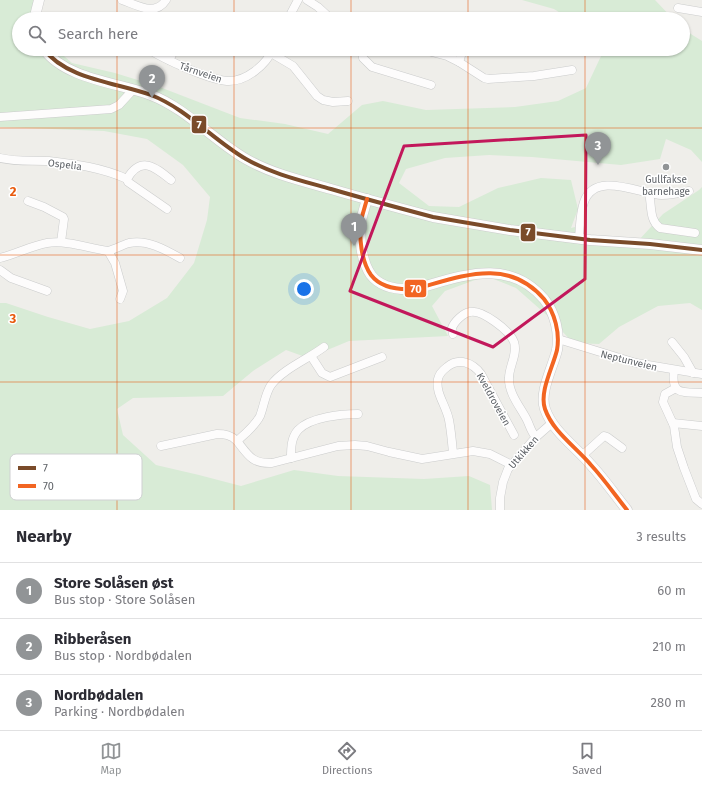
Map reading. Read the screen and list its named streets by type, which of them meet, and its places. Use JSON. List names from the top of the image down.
{
  "streets": {
    "street": [
      "Tårnveien",
      "Ospelia",
      "Neptunveien",
      "Kveldroveien",
      "Utkikken"
    ]
  },
  "places": ["Gullfakse barnehage"],
  "lines": ["transit line 7", "transit line 70"],
  "legend": ["7", "70"],
  "page": {
    "search": "Search here",
    "pins": ["2", "3", "1"],
    "heading": ["Nearby", "3 results"],
    "list": [
      {
        "mark": "1",
        "name": "Store Solåsen øst",
        "note": "Bus stop · Store Solåsen",
        "value": "60 m"
      },
      {
        "mark": "2",
        "name": "Ribberåsen",
        "note": "Bus stop · Nordbødalen",
        "value": "210 m"
      },
      {
        "mark": "3",
        "name": "Nordbødalen",
        "note": "Parking · Nordbødalen",
        "value": "280 m"
      }
    ],
    "nav": ["Map", "Directions", "Saved"]
  },
  "grid": {
    "rows": ["2", "3"]
  }
}
